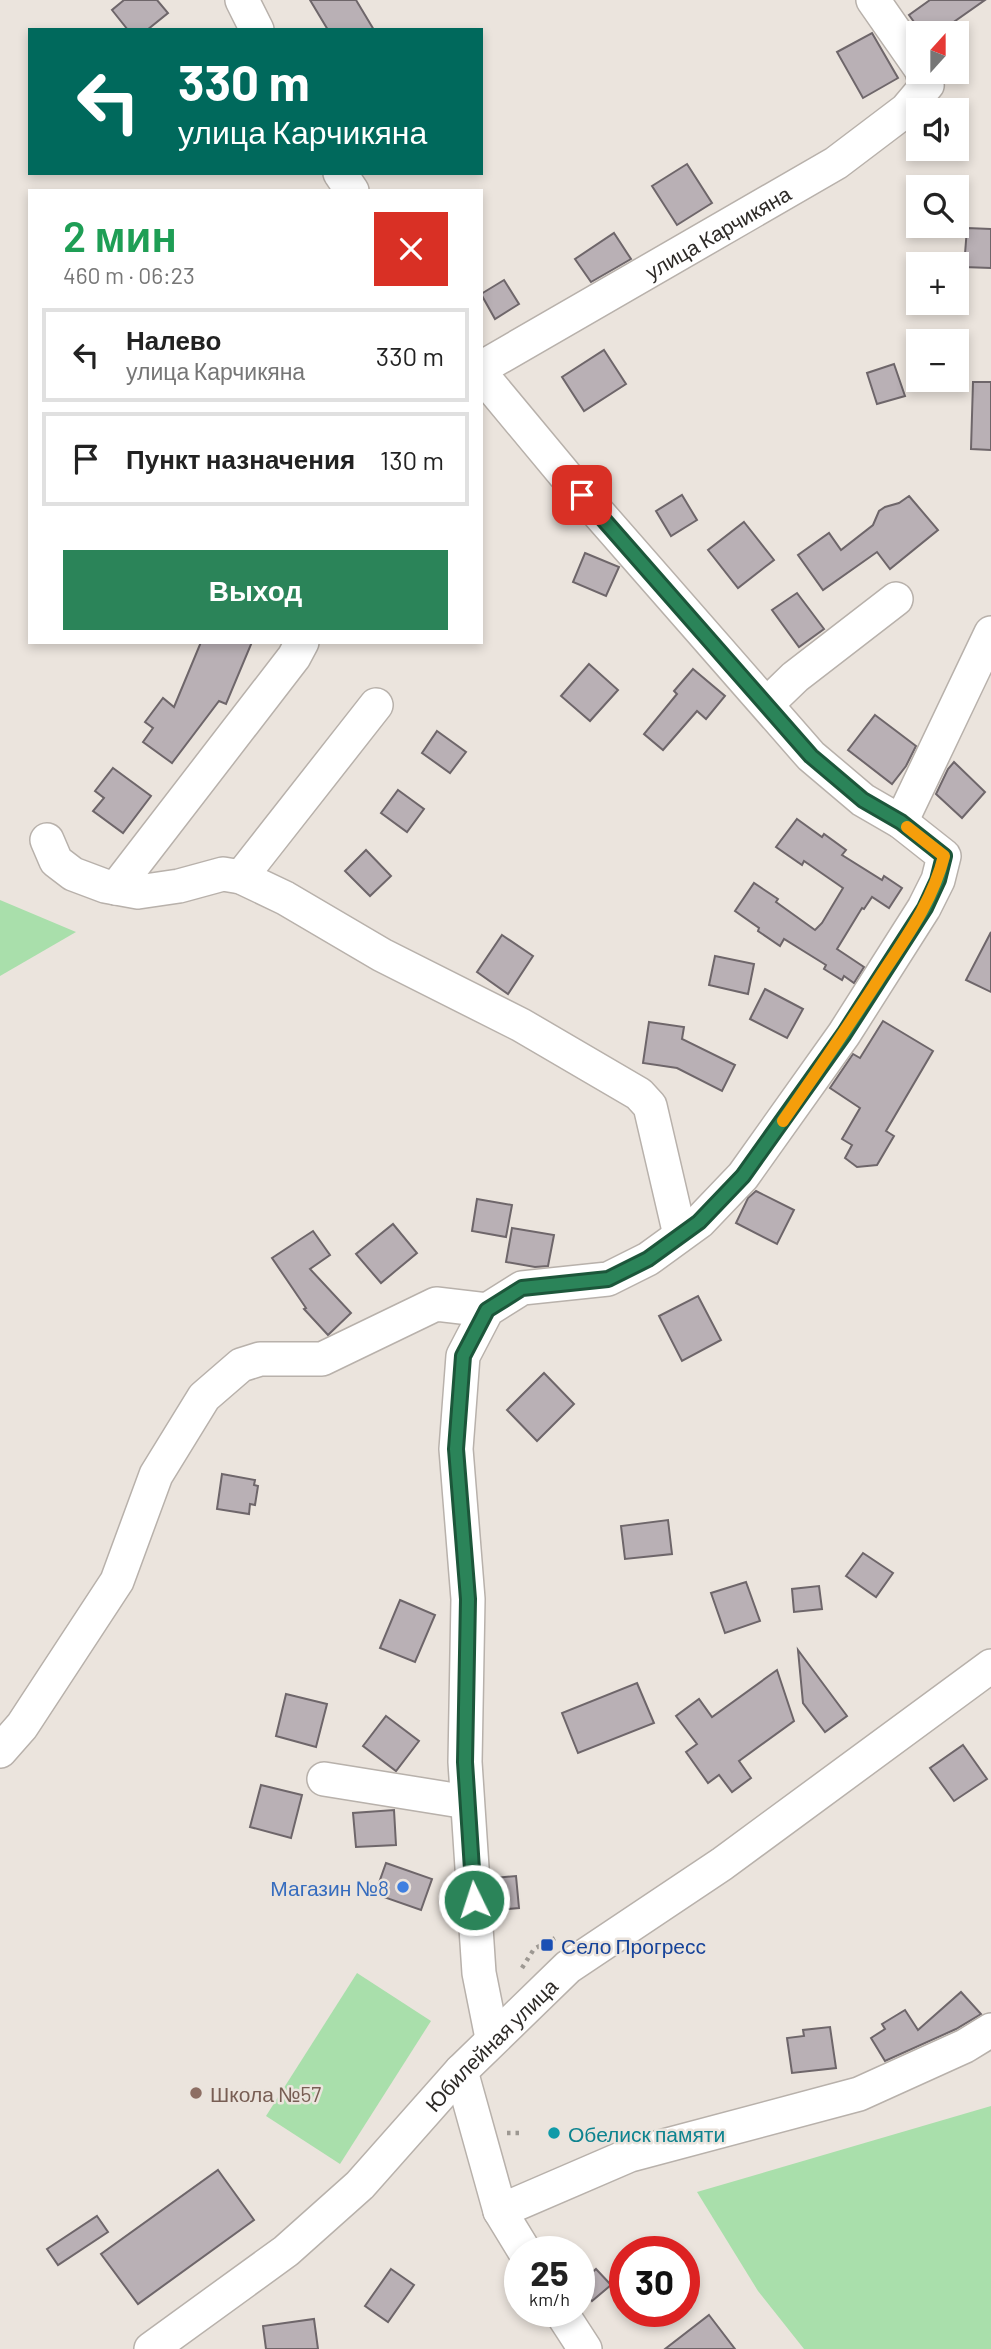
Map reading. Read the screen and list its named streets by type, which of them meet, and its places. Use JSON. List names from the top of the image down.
{
  "streets": {
    "street": ["улица Карчикяна", "Юбилейная улица"]
  },
  "places": {
    "other": ["Магазин №8", "Школа №57", "Обелиск памяти"],
    "transit": ["Село Прогресс"]
  },
  "north": "top",
  "page": {
    "map_buttons": ["+", "−"],
    "turn": ["330 m", "улица Карчикяна"],
    "heading": ["2 мин", "460 m · 06:23"],
    "list": [
      {
        "name": "Налево",
        "note": "улица Карчикяна",
        "value": "330 m"
      },
      {
        "name": "Пункт назначения",
        "value": "130 m"
      }
    ],
    "buttons": "Выход",
    "speed": "25 km/h",
    "limit": "30"
  }
}
